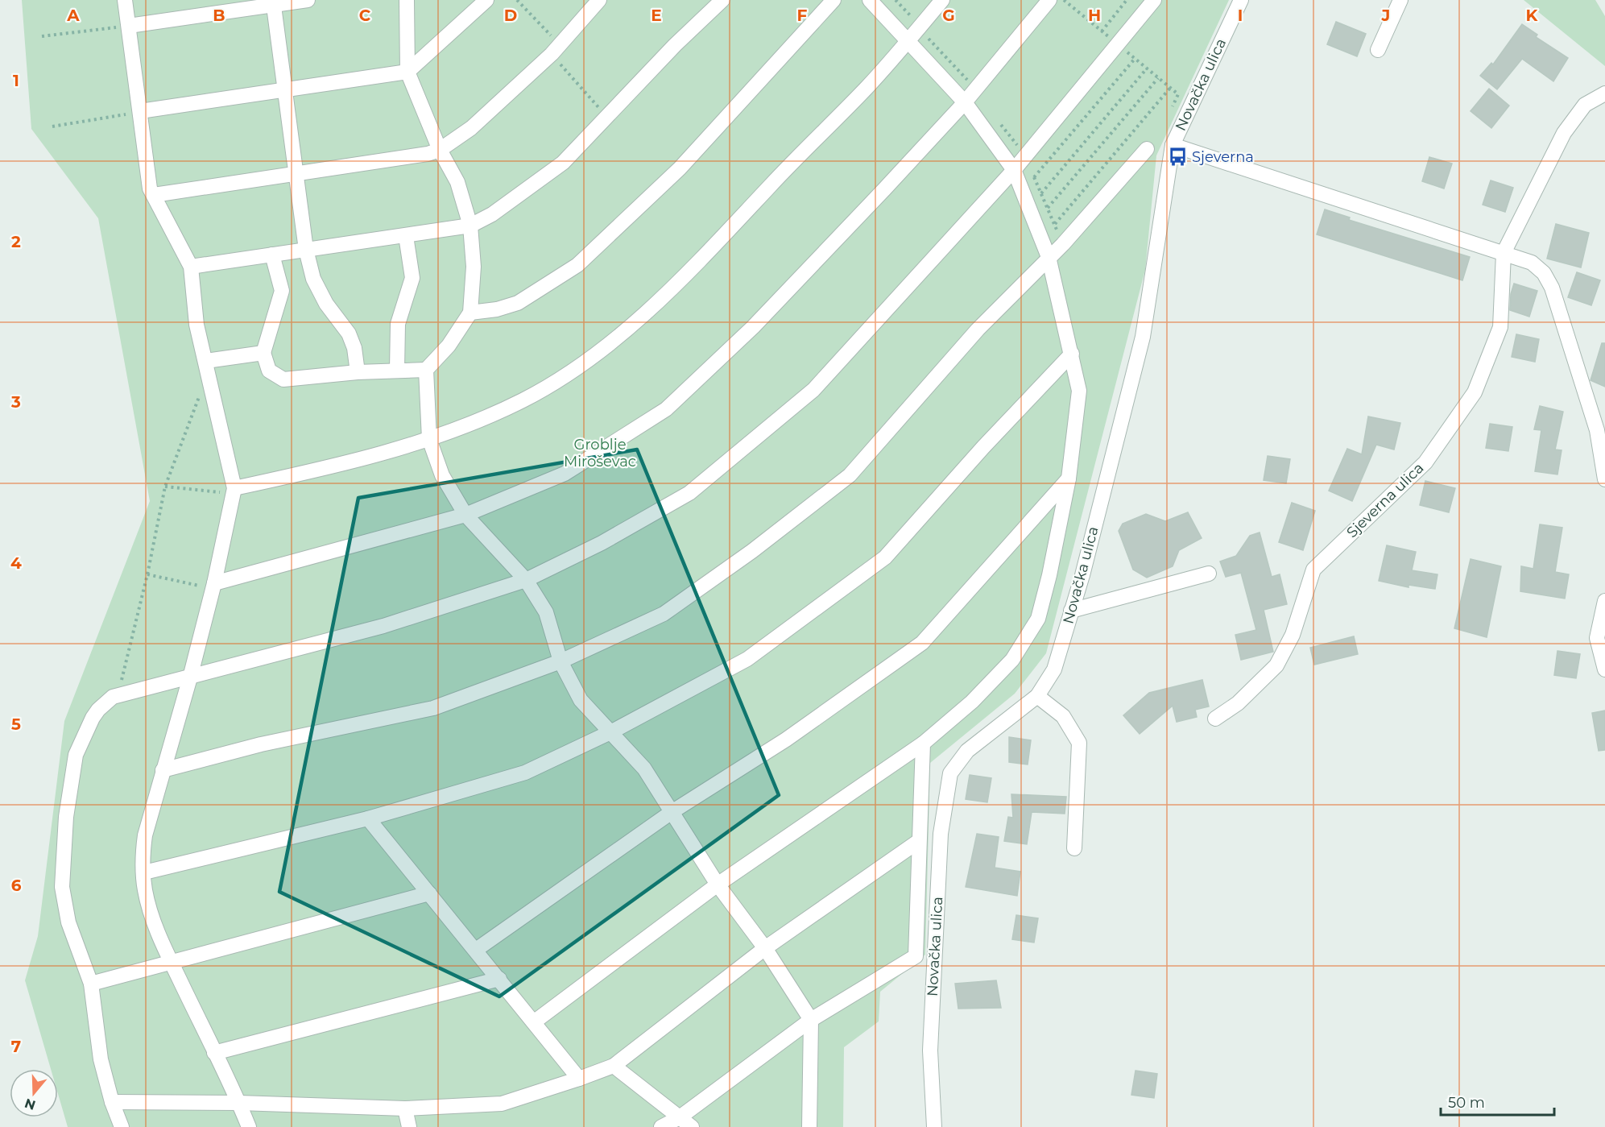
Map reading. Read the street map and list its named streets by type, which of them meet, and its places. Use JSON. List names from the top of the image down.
{
  "streets": {
    "street": ["Novačka ulica", "Sjeverna ulica"]
  },
  "parks": ["Groblje Miroševac"],
  "places": {
    "bus stop": ["Sjeverna"]
  },
  "scale_bar": "50 m",
  "north": "bottom",
  "grid": {
    "columns": [
      "A",
      "B",
      "C",
      "D",
      "E",
      "F",
      "G",
      "H",
      "I",
      "J",
      "K"
    ],
    "rows": [
      "1",
      "2",
      "3",
      "4",
      "5",
      "6",
      "7"
    ]
  }
}
